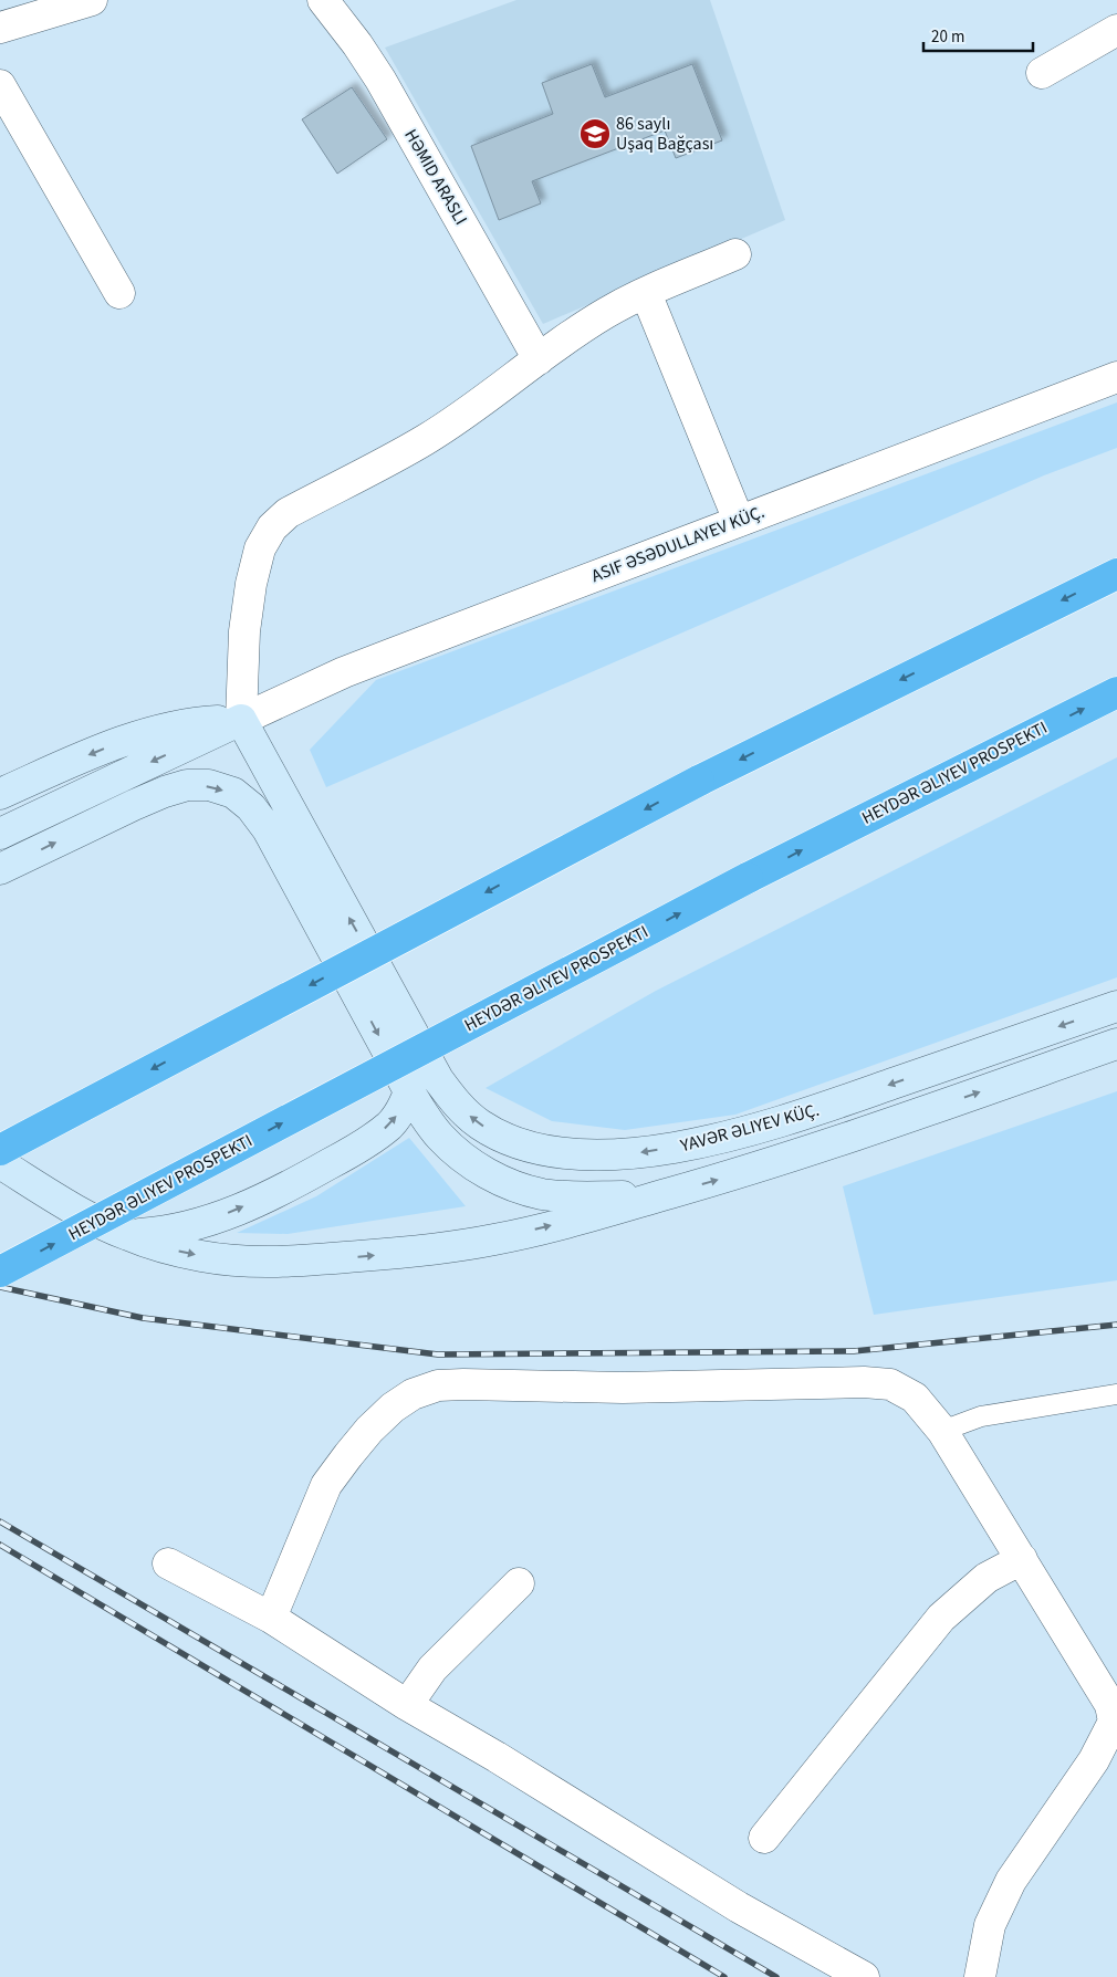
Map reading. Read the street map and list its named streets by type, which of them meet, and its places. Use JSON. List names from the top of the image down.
{
  "streets": {
    "highway": ["HEYDƏR ƏLIYEV PROSPEKTI"],
    "main road": ["YAVƏR ƏLIYEV KÜÇ."],
    "street": ["ASIF ƏSƏDULLAYEV KÜÇ."]
  },
  "crossings": [
    ["ASIF ƏSƏDULLAYEV KÜÇ.", "YAVƏR ƏLIYEV KÜÇ."]
  ],
  "places": {
    "school or university": ["86 saylı Uşaq Bağçası"]
  },
  "scale_bar": "20 m"
}
